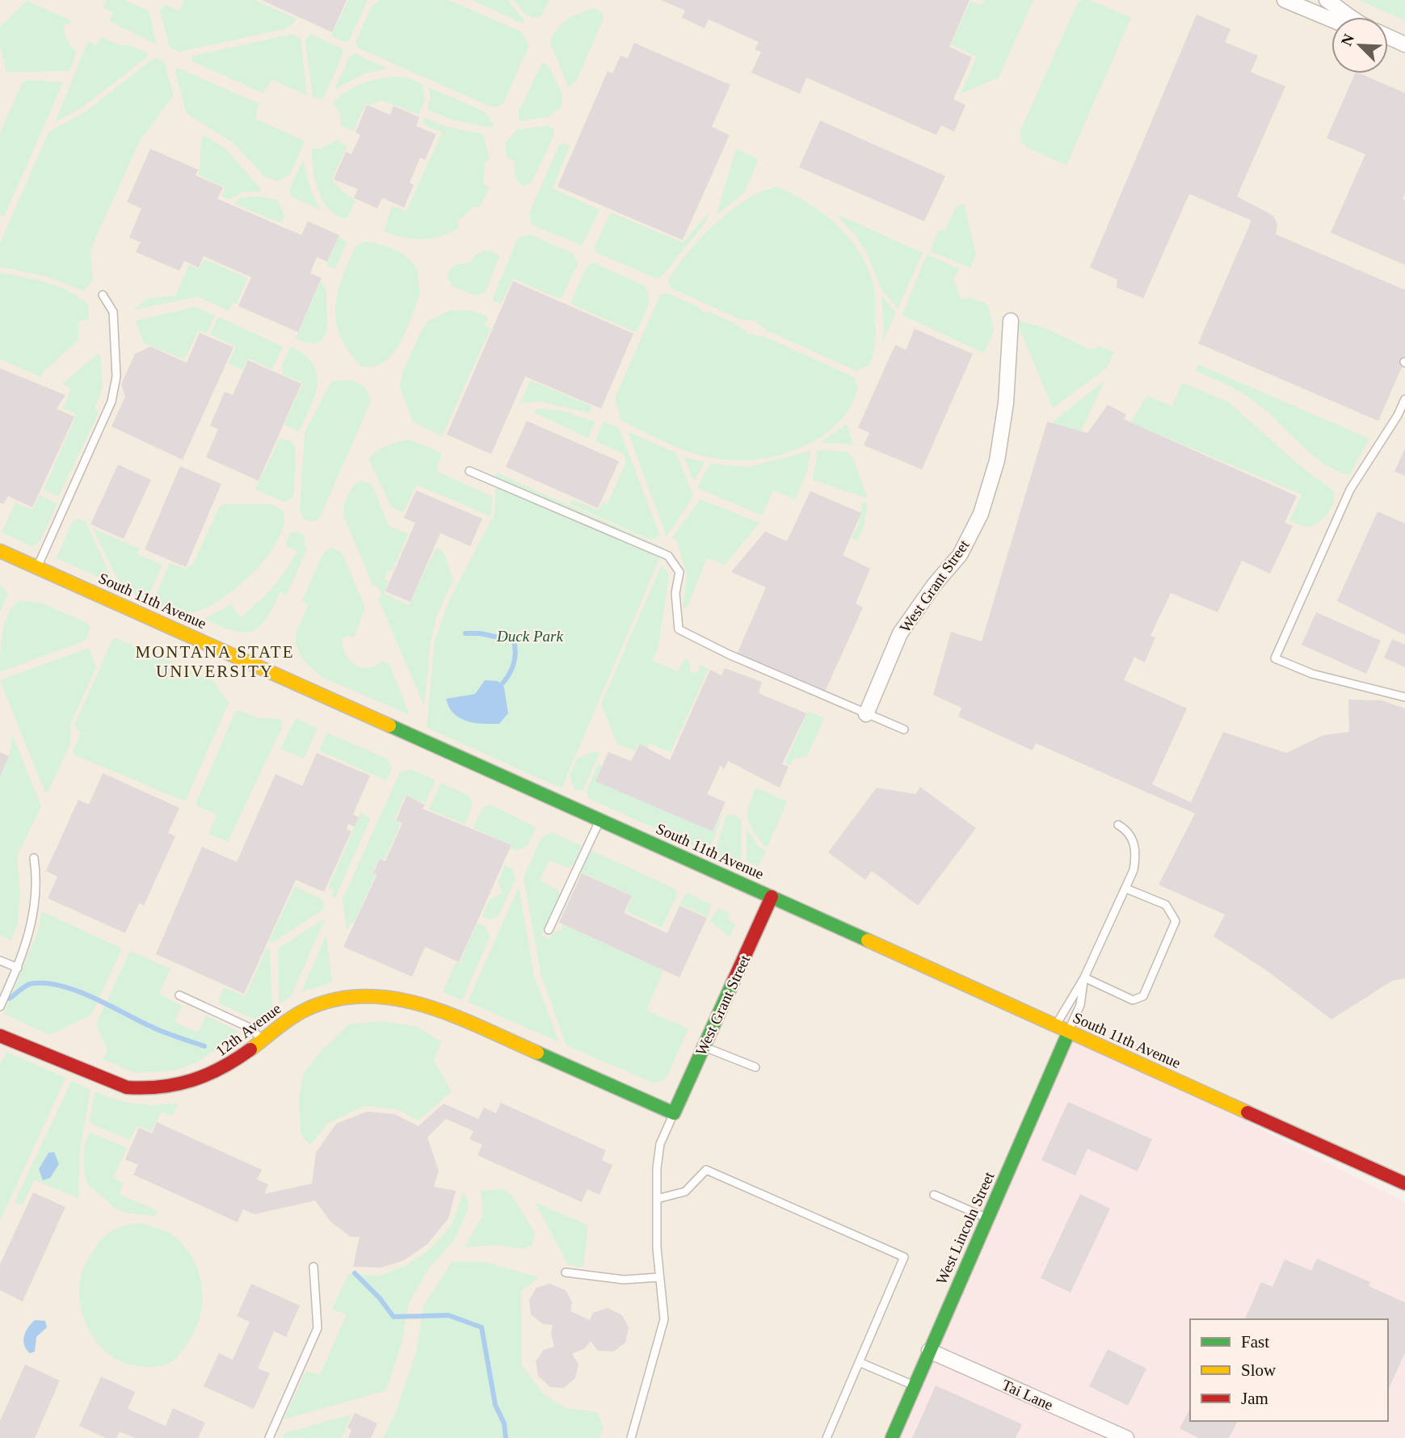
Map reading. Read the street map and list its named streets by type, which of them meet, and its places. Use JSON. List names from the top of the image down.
{
  "streets": {
    "street": [
      "West Grant Street",
      "South 11th Avenue",
      "12th Avenue",
      "West Lincoln Street",
      "Tai Lane"
    ]
  },
  "crossings": [
    ["West Grant Street", "South 11th Avenue"],
    ["West Grant Street", "12th Avenue"],
    ["South 11th Avenue", "West Lincoln Street"],
    ["West Lincoln Street", "Tai Lane"]
  ],
  "districts": ["MONTANA STATE UNIVERSITY"],
  "parks": ["Duck Park"],
  "legend": ["Fast", "Slow", "Jam"],
  "north": "top left"
}
